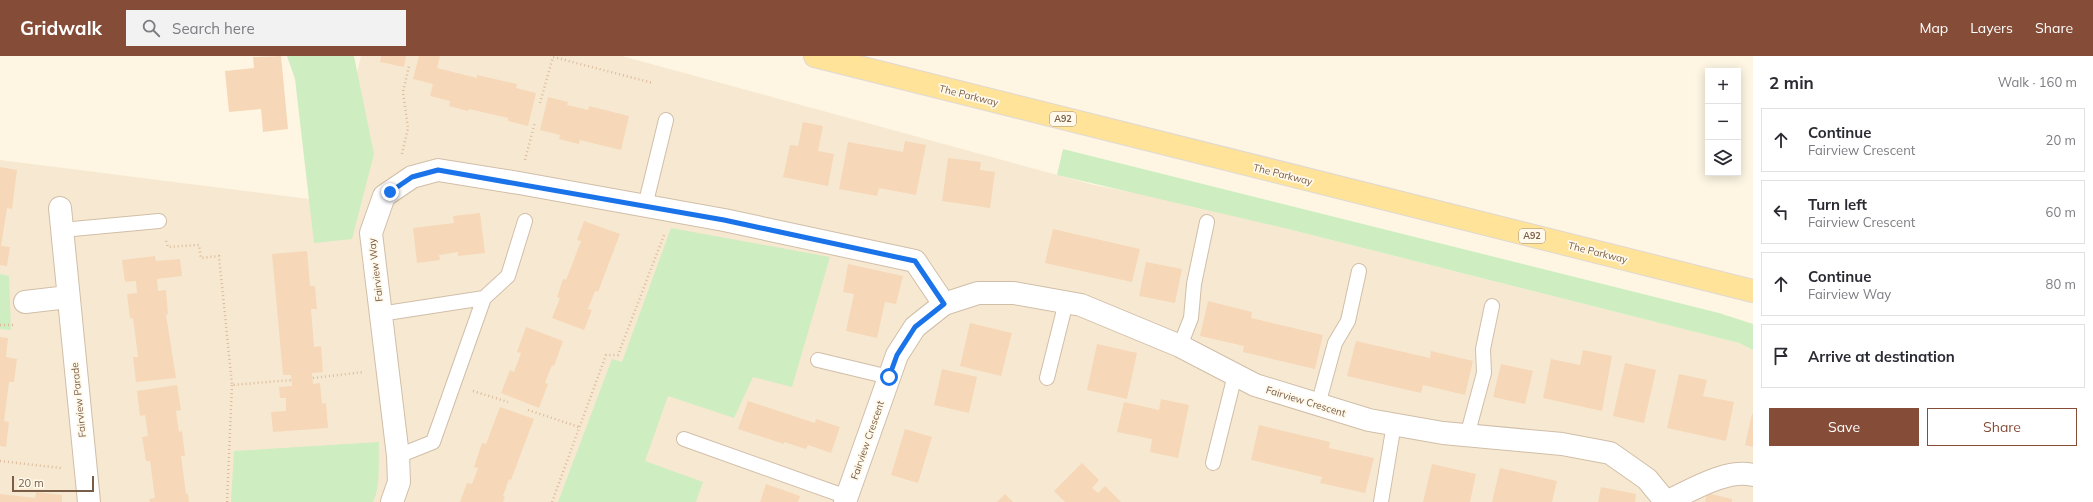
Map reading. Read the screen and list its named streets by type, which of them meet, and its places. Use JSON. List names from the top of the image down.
{
  "streets": {
    "main road": ["The Parkway", "A92"],
    "street": ["Fairview Way", "Fairview Parade", "Fairview Crescent"]
  },
  "crossings": [
    ["Fairview Way", "Fairview Crescent"]
  ],
  "scale_bar": "20 m",
  "page": {
    "header": "Gridwalk",
    "search": "Search here",
    "nav": ["Map", "Layers", "Share"],
    "heading": ["2 min", "Walk · 160 m"],
    "map_buttons": ["+", "−"],
    "list": [
      ["Continue", "Fairview Crescent", "20 m"],
      ["Turn left", "Fairview Crescent", "60 m"],
      ["Continue", "Fairview Way", "80 m"],
      "Arrive at destination"
    ],
    "buttons": ["Save", "Share"],
    "scale": "20 m"
  }
}
